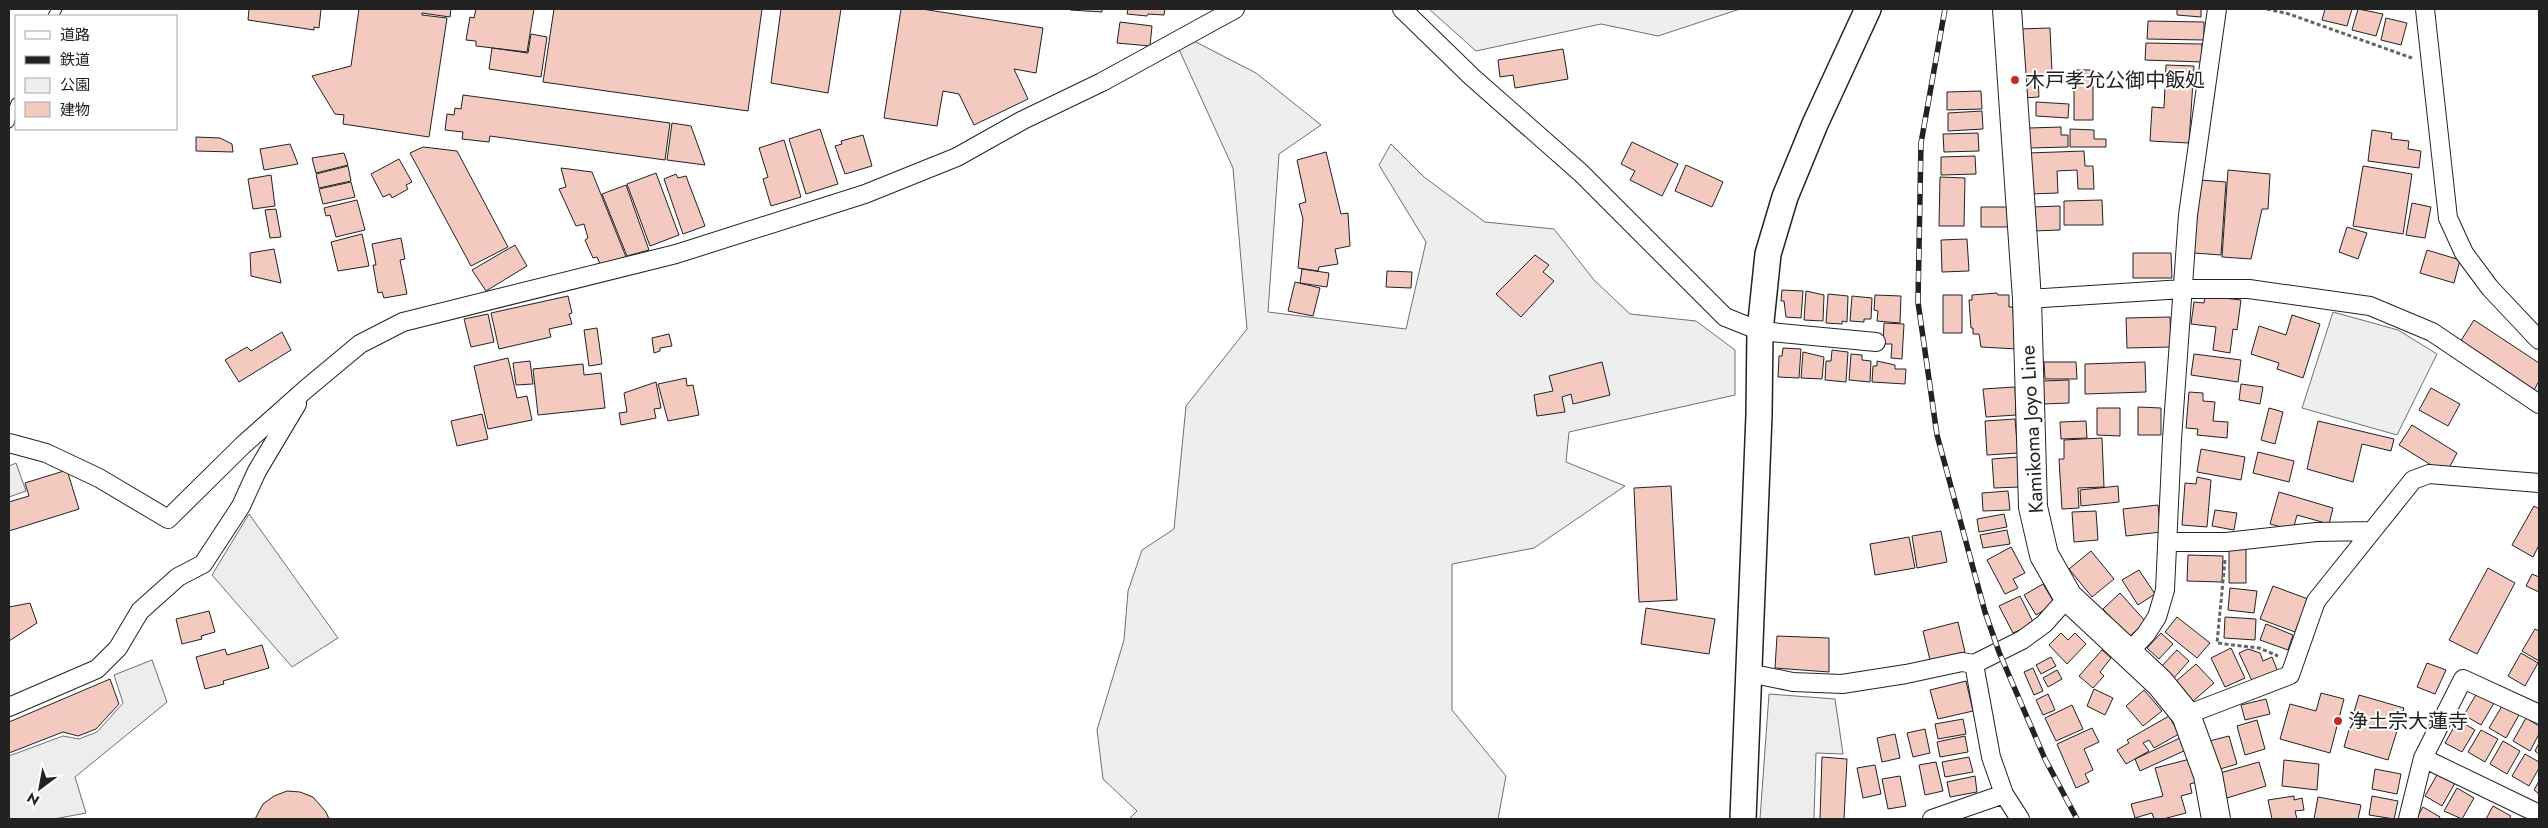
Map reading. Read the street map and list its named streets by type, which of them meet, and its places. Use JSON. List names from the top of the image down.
{
  "streets": {
    "main road": ["Kamikoma Joyo Line"]
  },
  "places": ["木戸孝允公御中飯処", "浄土宗大蓮寺"],
  "legend": [
    "道路",
    "鉄道",
    "公園",
    "建物"
  ],
  "north": "bottom left"
}
